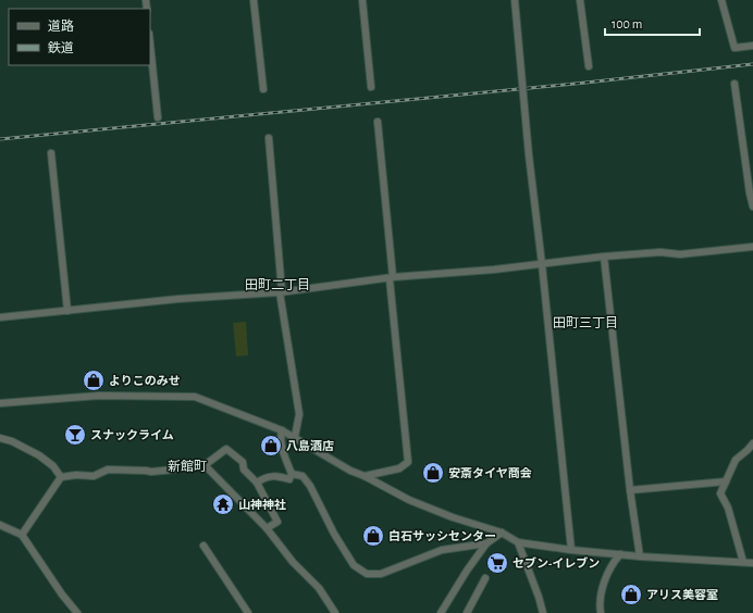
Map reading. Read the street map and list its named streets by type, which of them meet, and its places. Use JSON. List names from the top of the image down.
{
  "districts": ["田町二丁目", "田町三丁目", "新館町"],
  "places": {
    "shop": [
      "よりこのみせ",
      "八島酒店",
      "安斎タイヤ商会",
      "白石サッシセンター",
      "アリス美容室"
    ],
    "bar": ["スナックライム"],
    "temple": ["山神神社"],
    "supermarket": ["セブン-イレブン"]
  },
  "legend": ["道路", "鉄道"],
  "scale_bar": "100 m"
}
